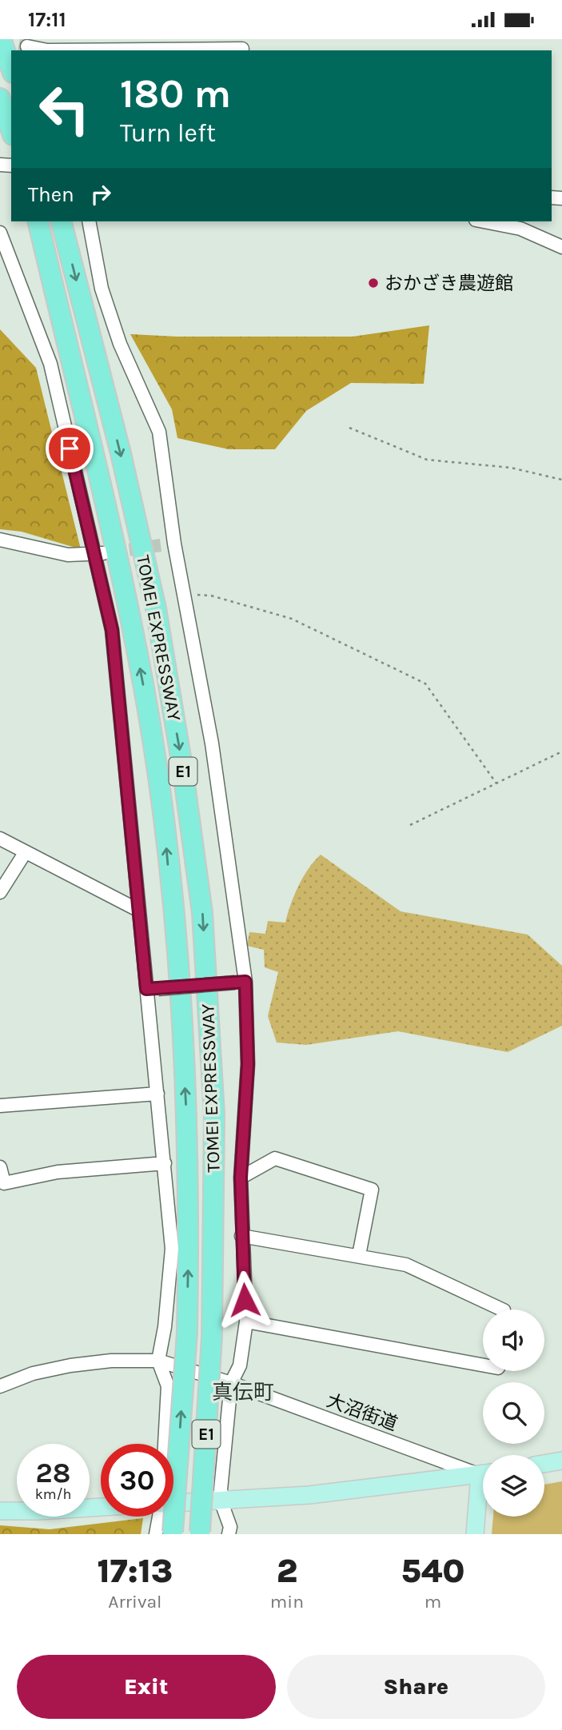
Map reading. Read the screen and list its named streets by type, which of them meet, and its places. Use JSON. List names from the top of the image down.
{
  "streets": {
    "highway": ["TOMEI EXPRESSWAY", "E1"],
    "street": ["大沼街道"]
  },
  "districts": ["真伝町"],
  "places": ["おかざき農遊館"],
  "page": {
    "status": "17:11",
    "turn": ["180 m", "Turn left"],
    "then": "Then",
    "speed": "28 km/h",
    "limit": "30",
    "eta": [
      "17:13",
      "Arrival",
      "2",
      "min",
      "540",
      "m"
    ],
    "buttons": ["Exit", "Share"]
  }
}
